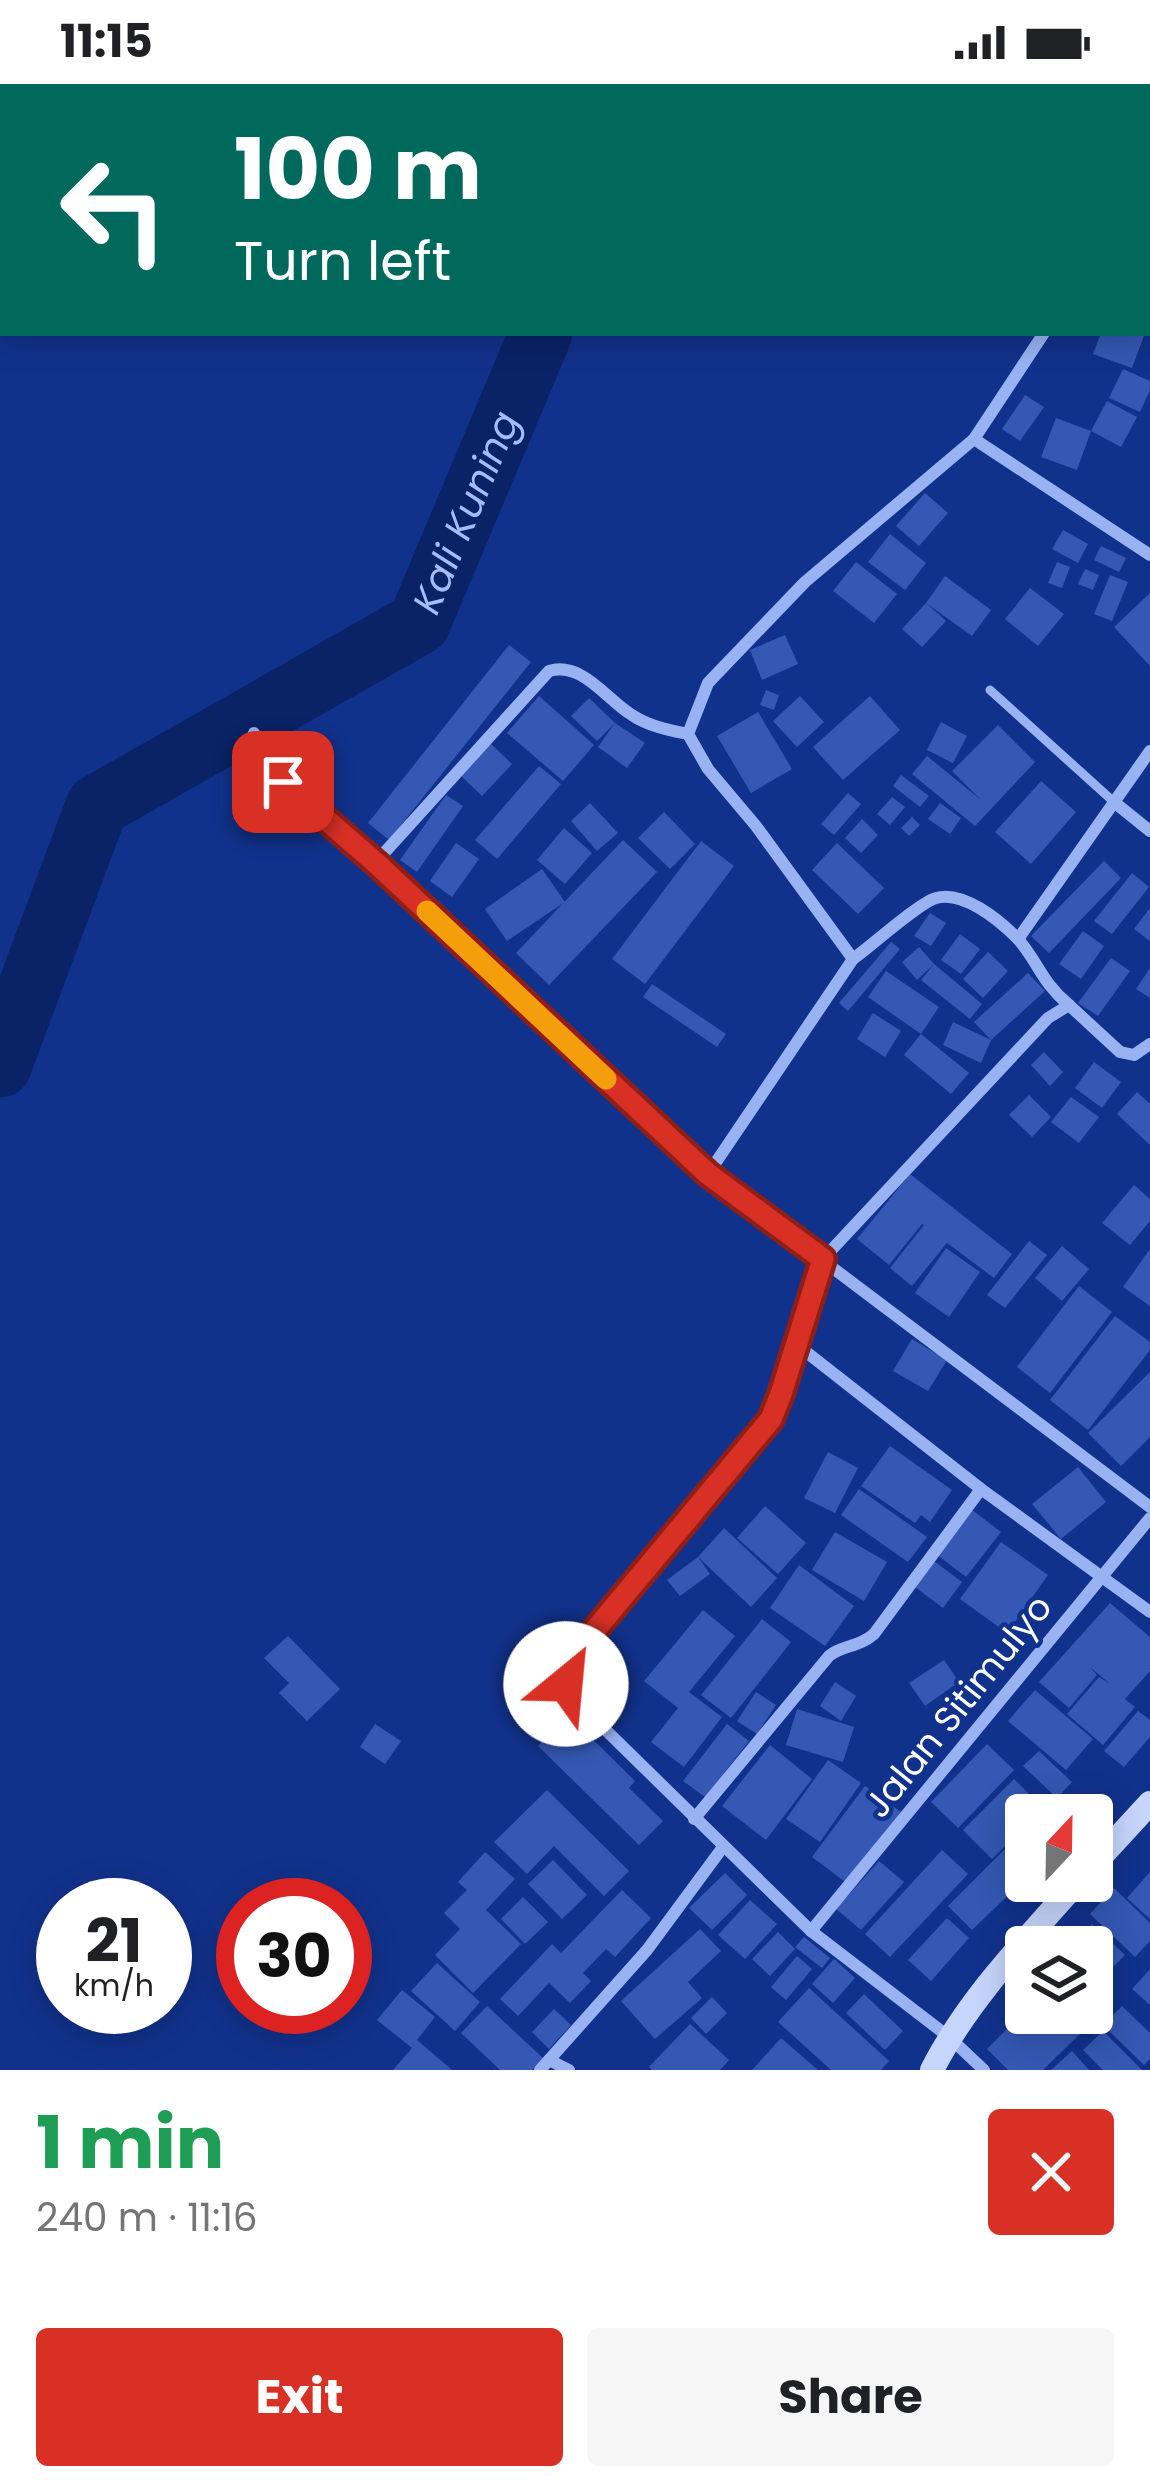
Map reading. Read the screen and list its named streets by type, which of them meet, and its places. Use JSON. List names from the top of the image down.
{
  "streets": {
    "street": ["Jalan Sitimulyo"]
  },
  "water": ["Kali Kuning"],
  "north": "top",
  "page": {
    "status": "11:15",
    "turn": ["100 m", "Turn left"],
    "speed": "21 km/h",
    "limit": "30",
    "heading": ["1 min", "240 m · 11:16"],
    "buttons": ["Exit", "Share"]
  }
}
